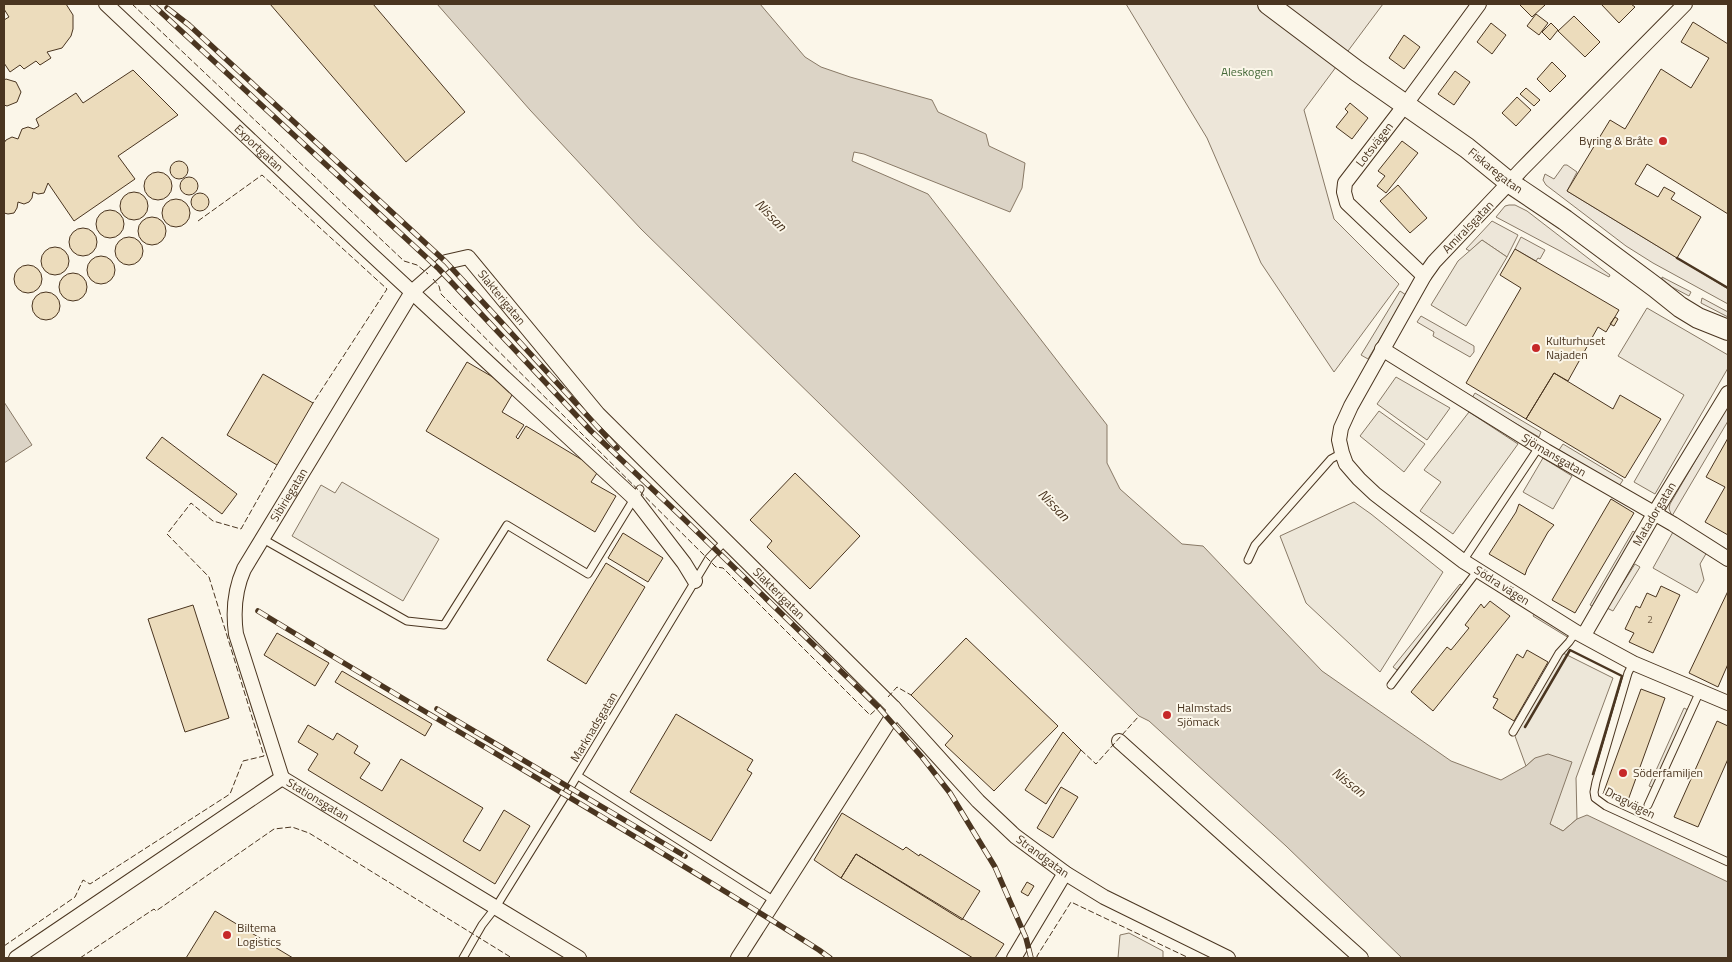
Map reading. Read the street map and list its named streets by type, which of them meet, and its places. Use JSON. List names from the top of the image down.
{
  "streets": {
    "street": [
      "Lotsvägen",
      "Exportgatan",
      "Fiskaregatan",
      "Amiralsgatan",
      "Slakterigatan",
      "Sjömansgatan",
      "Sibiriegatan",
      "Matadorgatan",
      "Södra vägen",
      "Stationsgatan",
      "Strandgatan"
    ],
    "lane": ["Marknadsgatan", "Dragvägen"]
  },
  "crossings": [
    ["Lotsvägen", "Fiskaregatan"],
    ["Lotsvägen", "Amiralsgatan"],
    ["Exportgatan", "Sibiriegatan"],
    ["Exportgatan", "Marknadsgatan"],
    ["Fiskaregatan", "Amiralsgatan"],
    ["Amiralsgatan", "Sjömansgatan"],
    ["Amiralsgatan", "Södra vägen"],
    ["Slakterigatan", "Sibiriegatan"],
    ["Slakterigatan", "Marknadsgatan"],
    ["Slakterigatan", "Strandgatan"],
    ["Sjömansgatan", "Matadorgatan"],
    ["Sibiriegatan", "Stationsgatan"],
    ["Matadorgatan", "Södra vägen"],
    ["Södra vägen", "Dragvägen"],
    ["Marknadsgatan", "Stationsgatan"]
  ],
  "water": ["Nissan"],
  "parks": ["Aleskogen"],
  "places": [
    "Byring & Bråte",
    "Kulturhuset Najaden",
    "Halmstads Sjömack",
    "Söderfamiljen",
    "Biltema Logistics"
  ],
  "house_numbers": ["2"]
}
